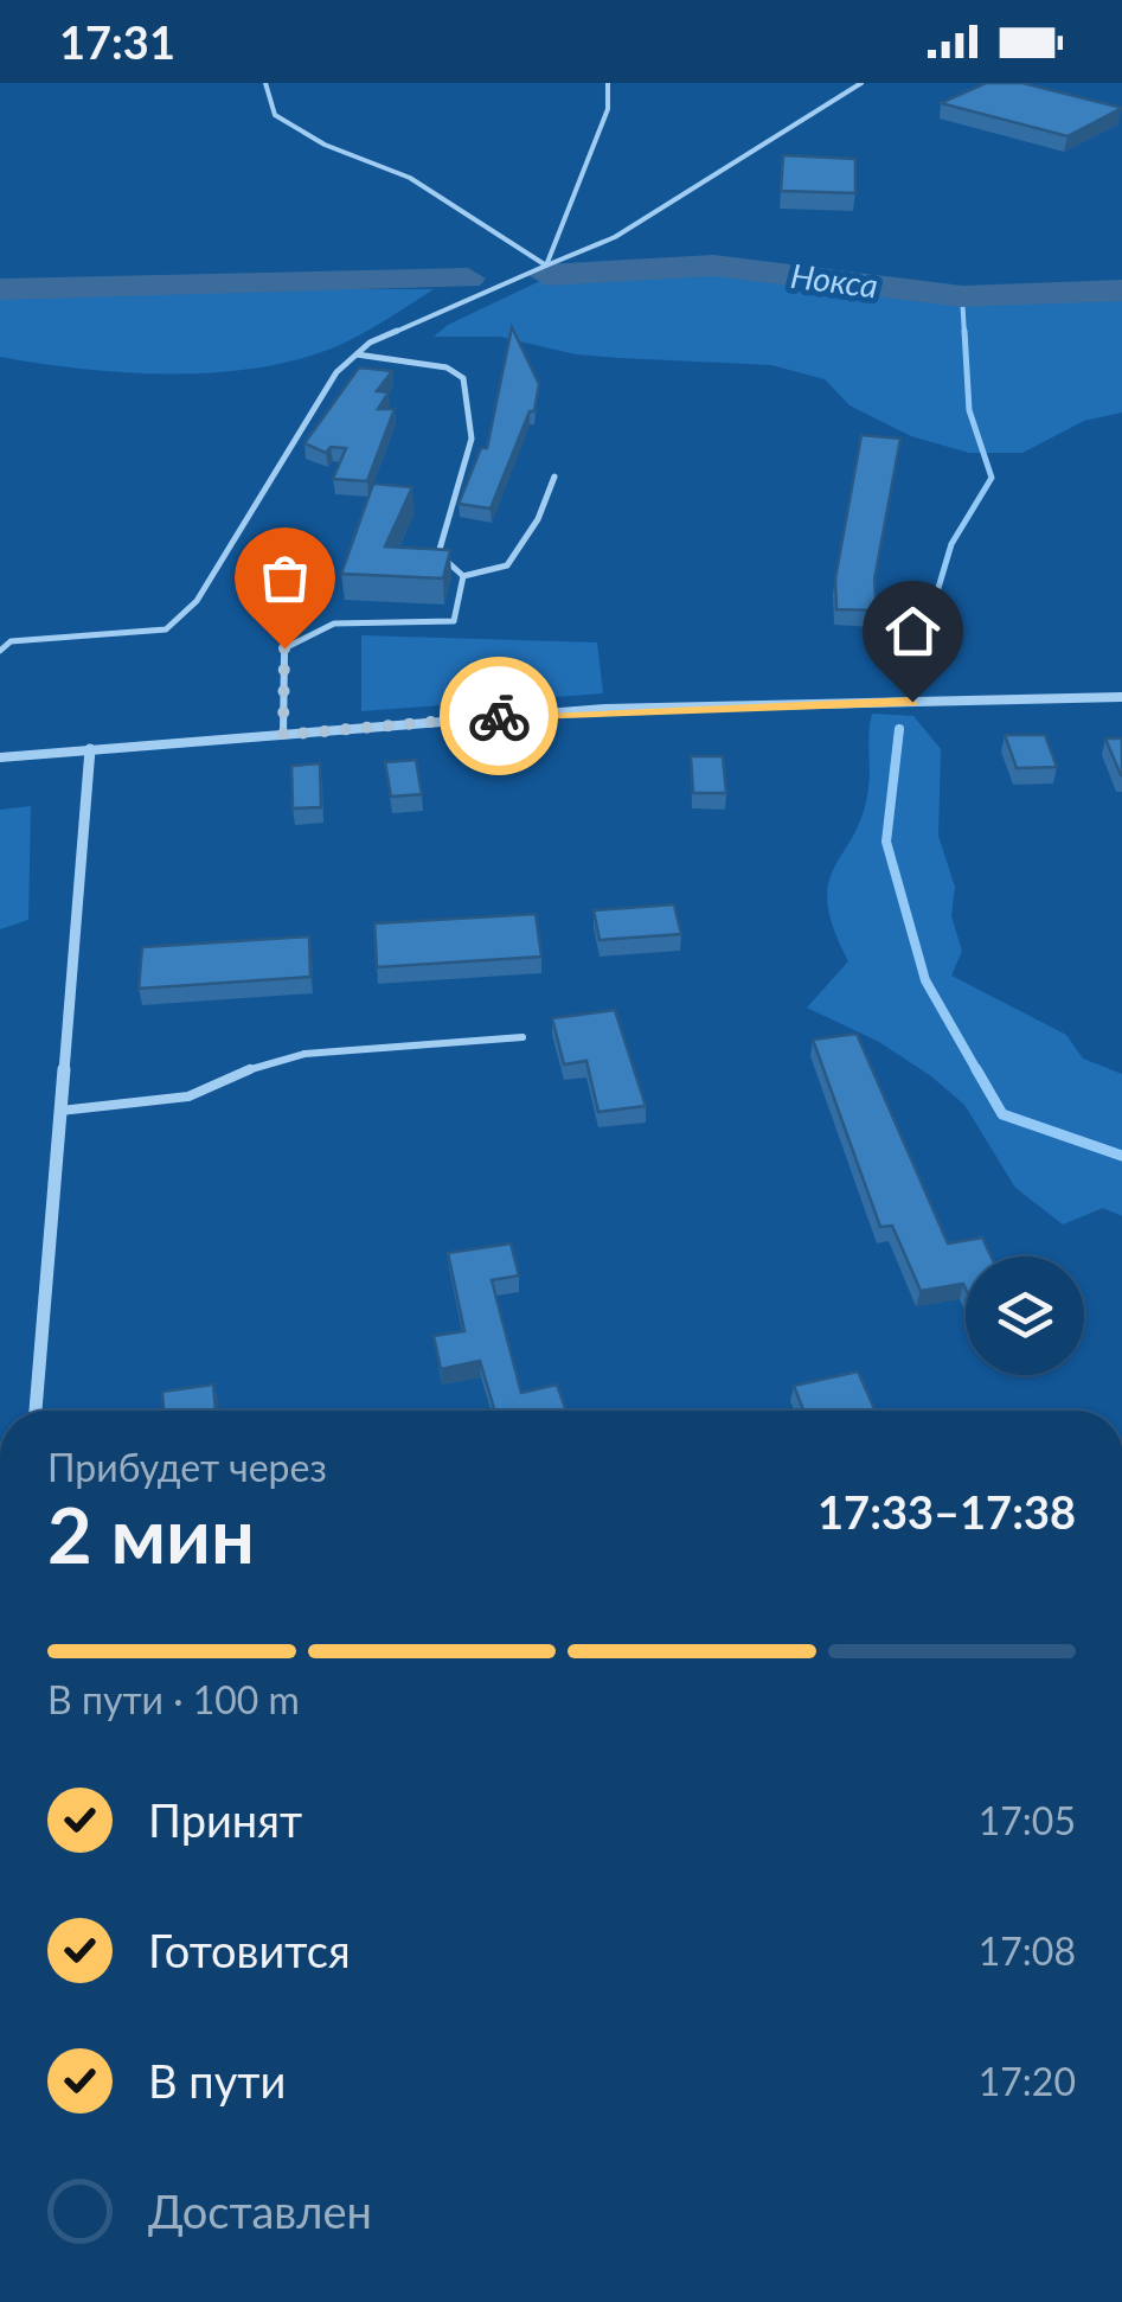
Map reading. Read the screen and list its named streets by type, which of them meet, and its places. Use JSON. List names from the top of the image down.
{
  "water": ["Нокса"],
  "page": {
    "status": "17:31",
    "heading": ["2 мин", "Прибудет через", "17:33–17:38"],
    "bar": "В пути · 100 m",
    "list": [
      ["Принят", "17:05"],
      ["Готовится", "17:08"],
      ["В пути", "17:20"],
      "Доставлен"
    ]
  }
}
